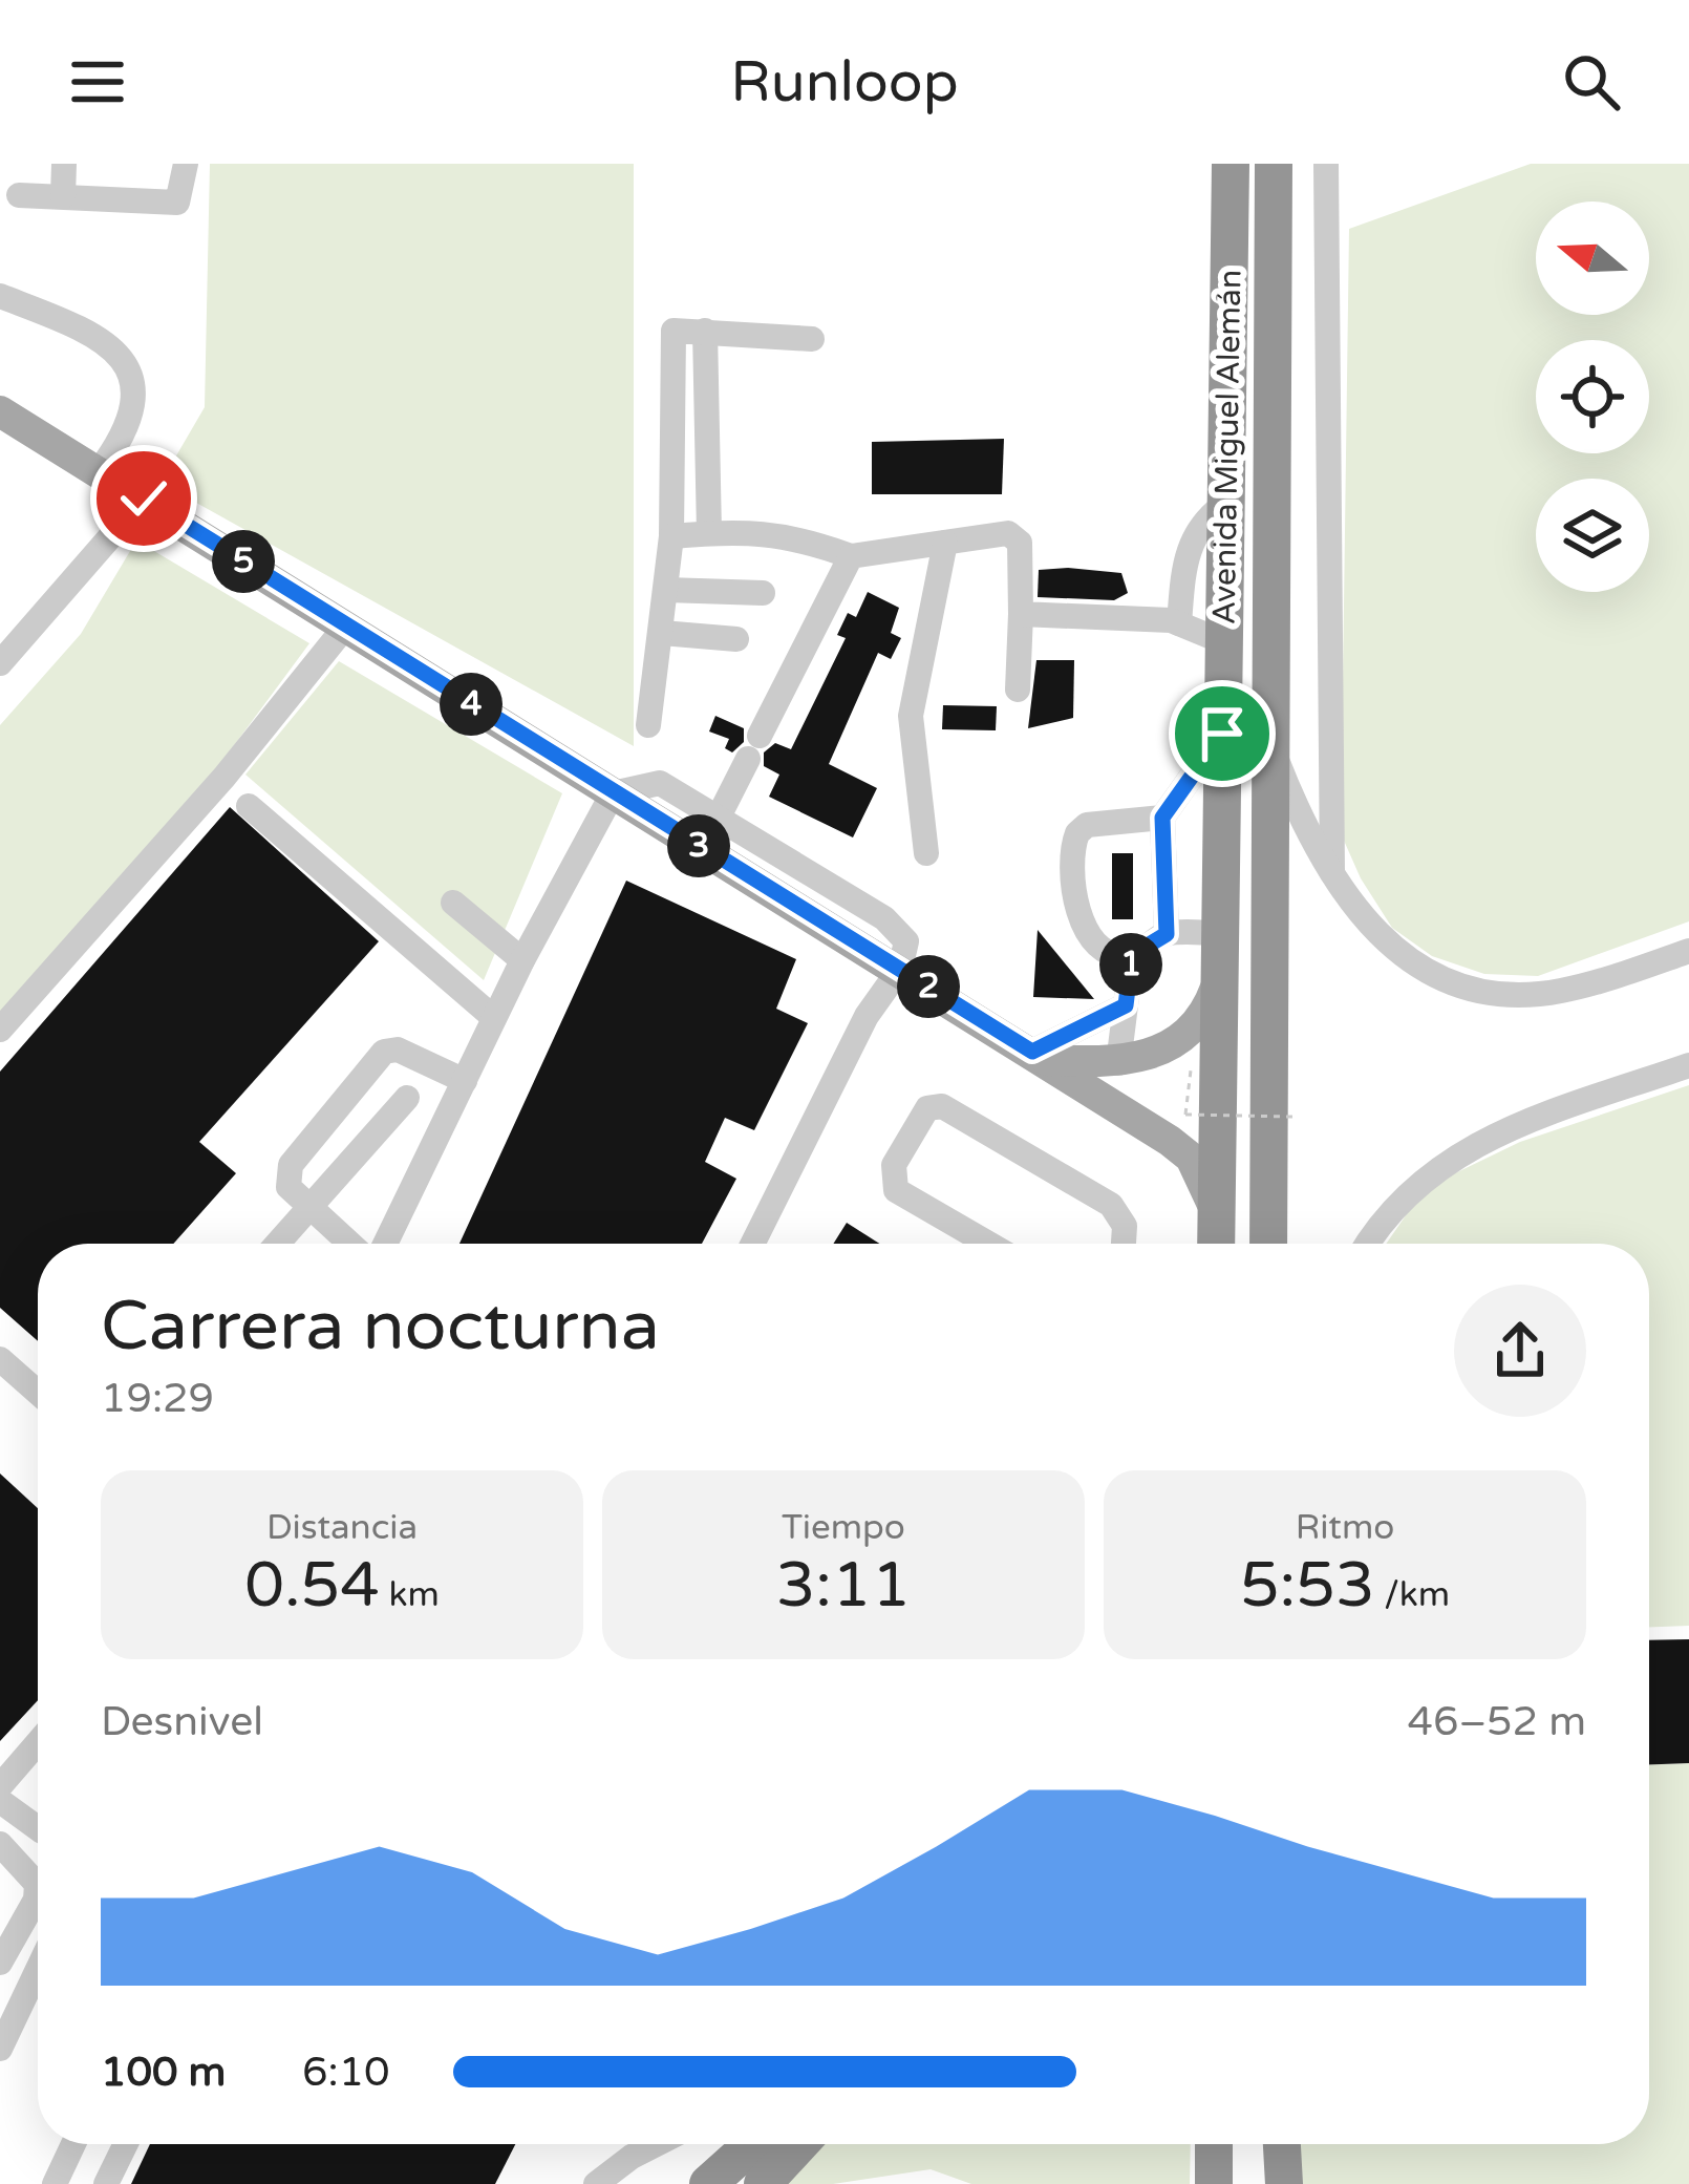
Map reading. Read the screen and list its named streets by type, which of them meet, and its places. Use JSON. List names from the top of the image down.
{
  "streets": {
    "highway": ["Avenida Miguel Alemán"]
  },
  "north": "left",
  "page": {
    "header": "Runloop",
    "pins": [
      "5",
      "4",
      "3",
      "1",
      "2"
    ],
    "heading": ["Carrera nocturna", "19:29"],
    "stats": [
      ["Distancia", "0.54 km"],
      ["Tiempo", "3:11"],
      ["Ritmo", "5:53 /km"]
    ],
    "chart": ["Desnivel", "46–52 m"],
    "list": [
      {
        "name": "100 m",
        "note": "6:10"
      }
    ]
  }
}
